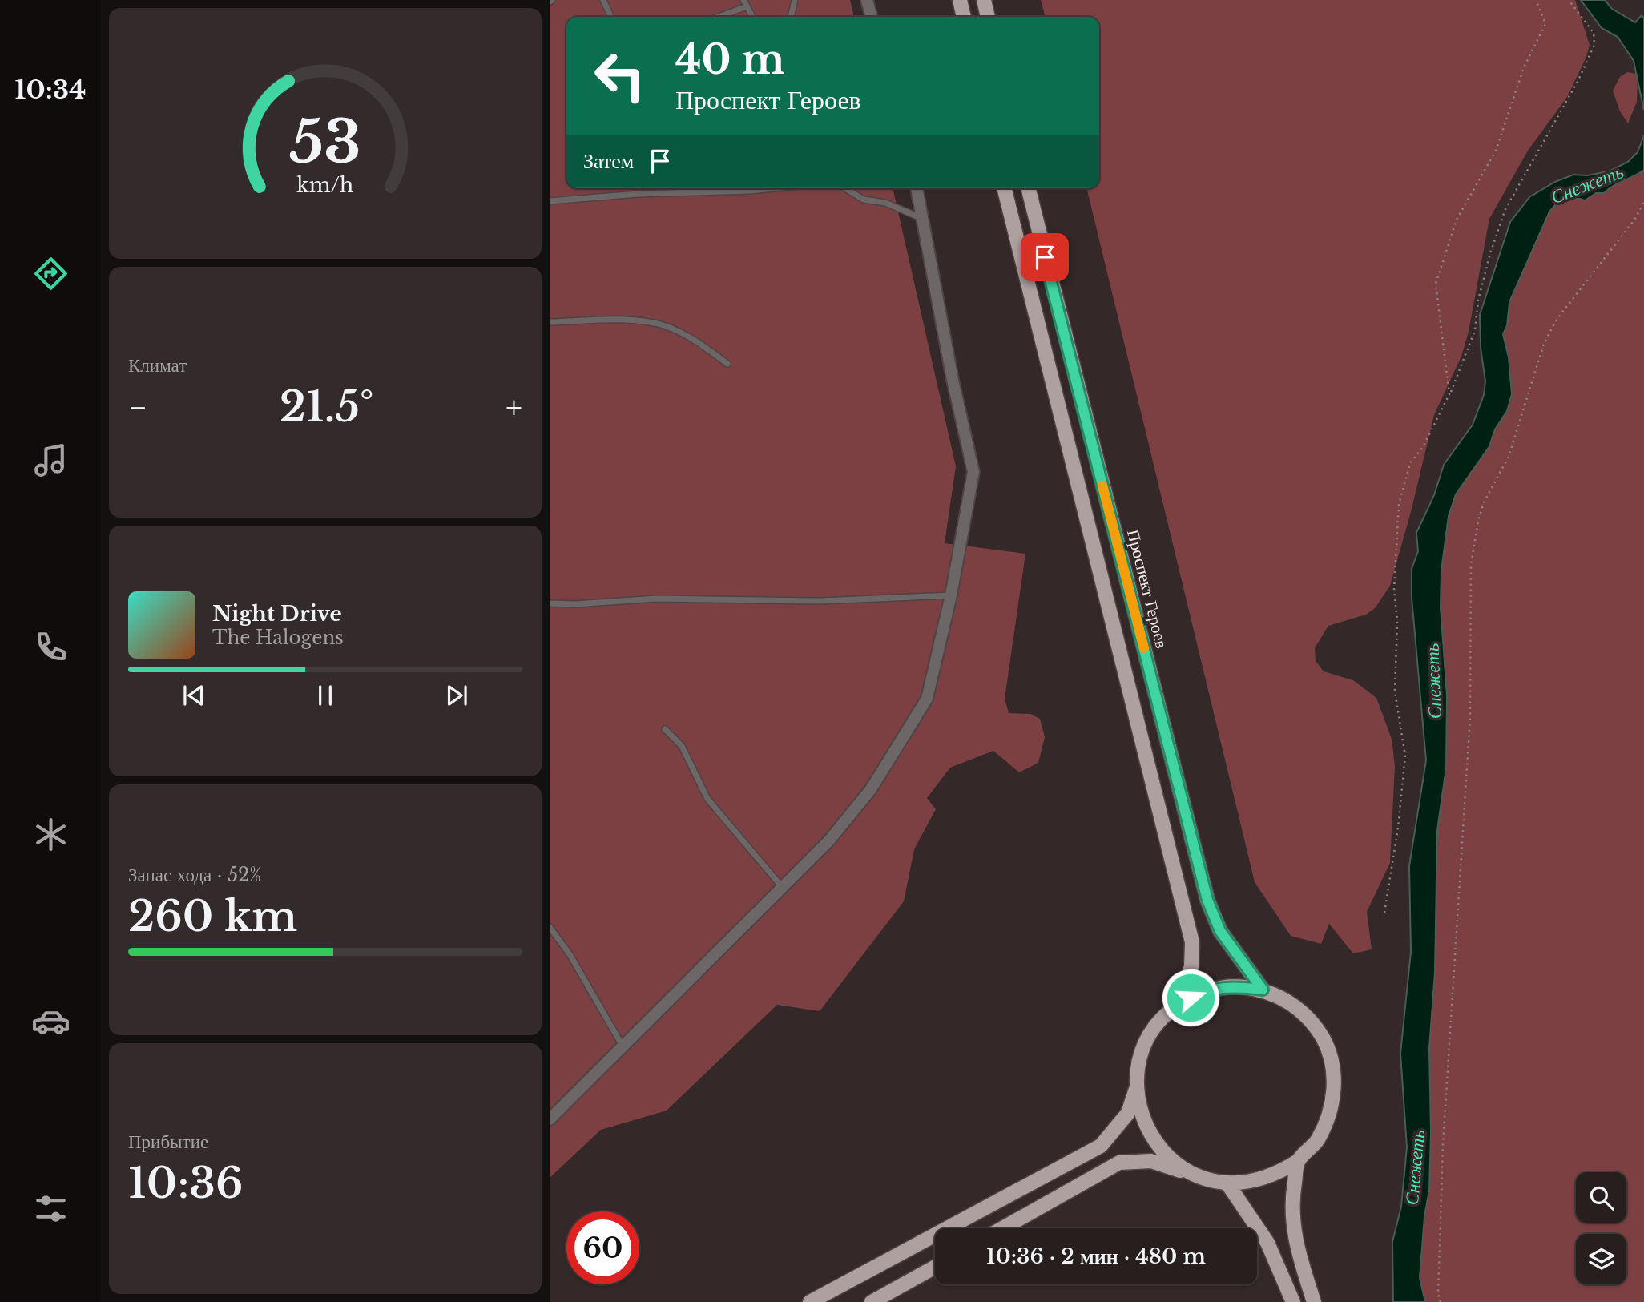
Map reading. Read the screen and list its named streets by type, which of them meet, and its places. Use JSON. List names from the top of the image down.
{
  "streets": {
    "main road": ["Проспект Героев"]
  },
  "water": ["Снежеть"],
  "page": {
    "tabs": "10:34",
    "turn": ["40 m", "Проспект Героев"],
    "then": "Затем",
    "tile": [
      "Климат",
      ["Запас хода · 52%", "260 km"],
      ["Прибытие", "10:36"]
    ],
    "heat": ["−", "21.5°", "+"],
    "song": ["Night Drive", "The Halogens"],
    "limit": "60",
    "trip": "10:36 · 2 мин · 480 m",
    "gauge": ["53", "km/h"]
  }
}
